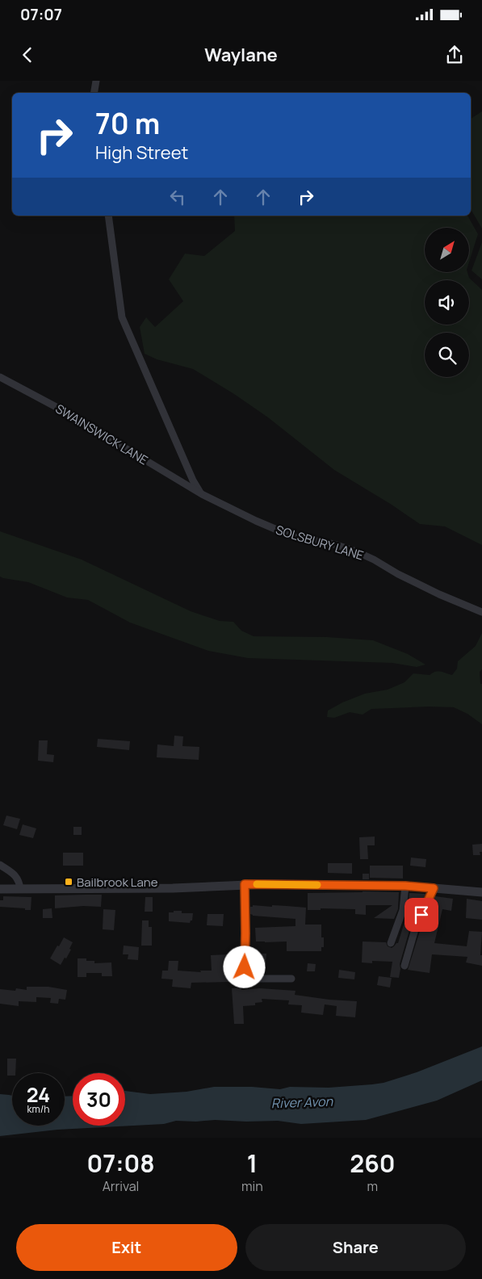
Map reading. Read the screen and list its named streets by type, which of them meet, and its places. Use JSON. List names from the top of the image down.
{
  "streets": {
    "street": ["SWAINSWICK LANE", "SOLSBURY LANE"]
  },
  "crossings": [
    ["SWAINSWICK LANE", "SOLSBURY LANE"]
  ],
  "water": ["River Avon"],
  "places": {
    "transit": ["Bailbrook Lane"]
  },
  "north": "top right",
  "page": {
    "status": "07:07",
    "header": "Waylane",
    "turn": ["70 m", "High Street"],
    "speed": "24 km/h",
    "limit": "30",
    "eta": [
      "07:08",
      "Arrival",
      "1",
      "min",
      "260",
      "m"
    ],
    "buttons": ["Exit", "Share"]
  }
}
